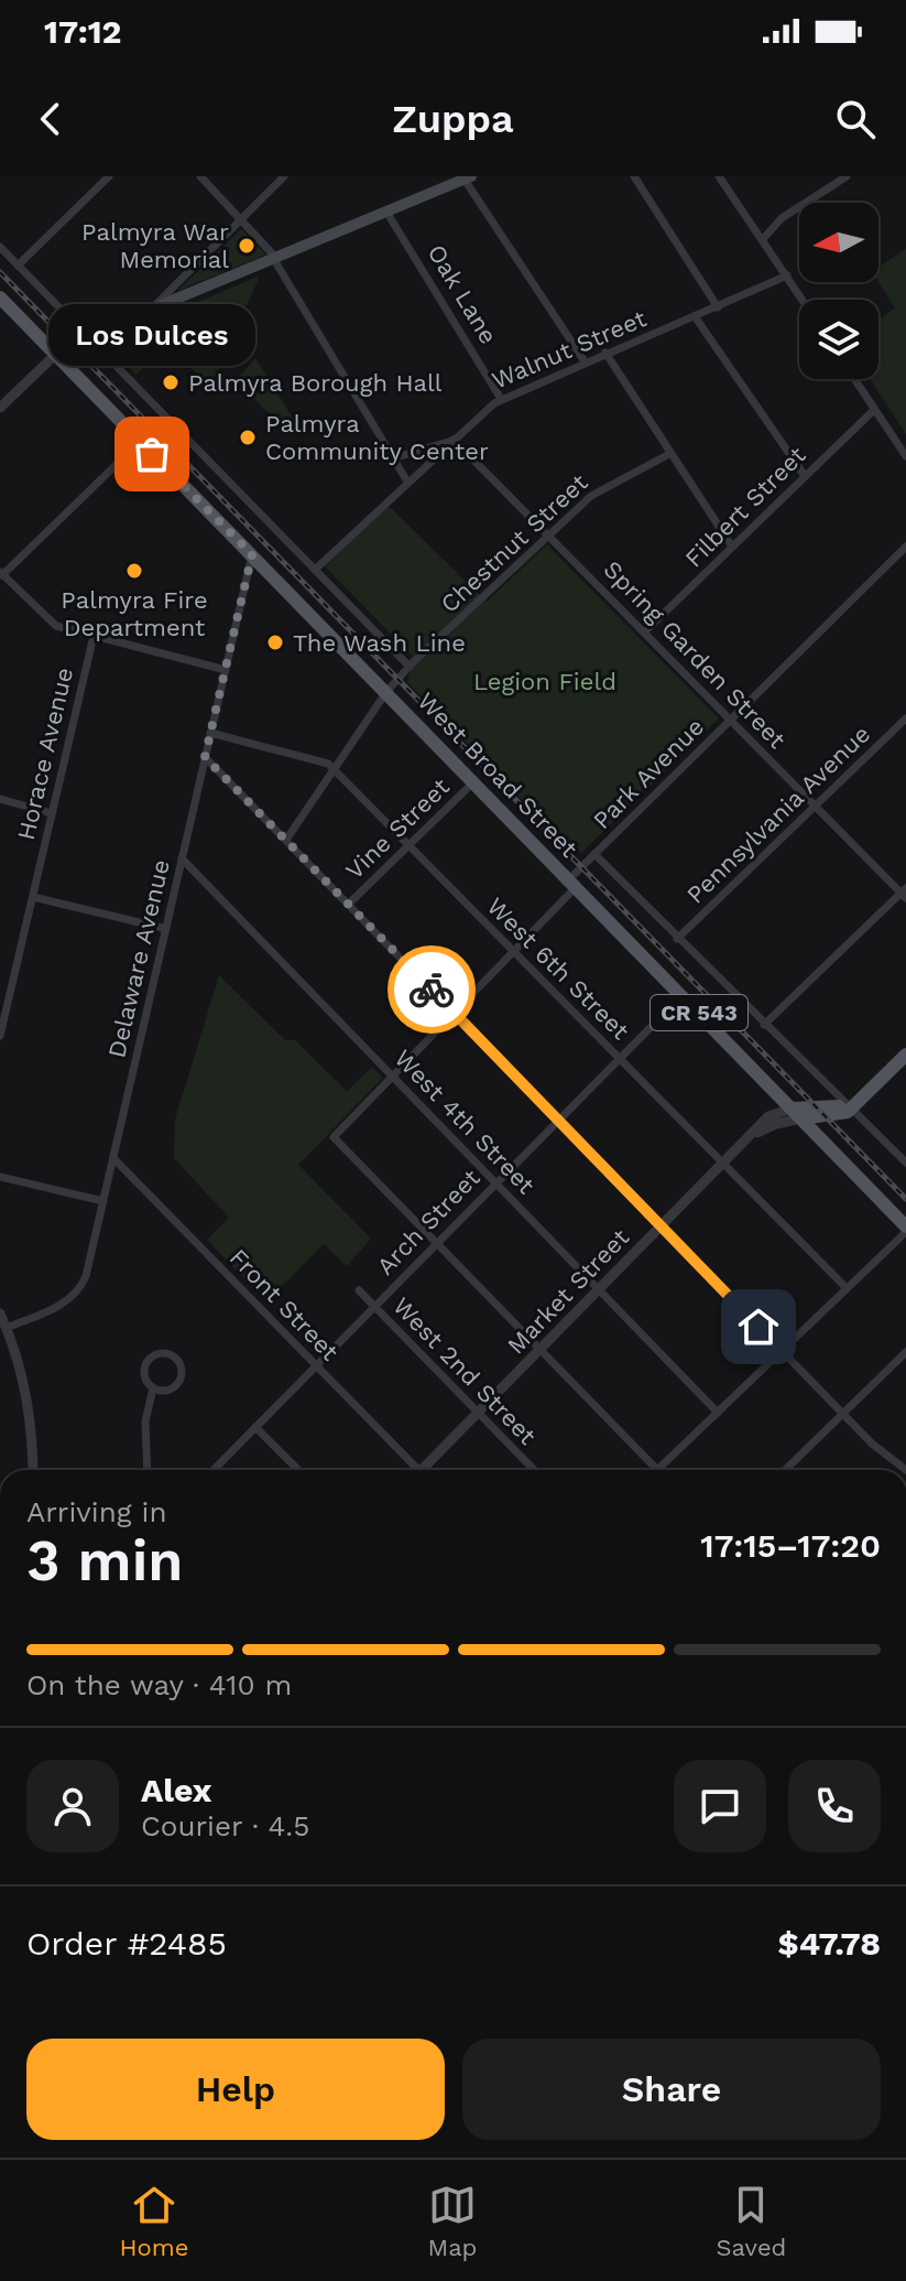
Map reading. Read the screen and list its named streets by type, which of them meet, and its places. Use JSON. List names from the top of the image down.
{
  "streets": {
    "main road": ["West Broad Street", "CR 543"],
    "street": [
      "Oak Lane",
      "Walnut Street",
      "Filbert Street",
      "Chestnut Street",
      "Spring Garden Street",
      "Horace Avenue",
      "Park Avenue",
      "Pennsylvania Avenue",
      "Vine Street",
      "Delaware Avenue",
      "West 6th Street",
      "West 4th Street",
      "Arch Street",
      "Market Street",
      "Front Street",
      "West 2nd Street"
    ]
  },
  "crossings": [
    ["Oak Lane", "Walnut Street"],
    ["Walnut Street", "Spring Garden Street"],
    ["Walnut Street", "West Broad Street"],
    ["Filbert Street", "Spring Garden Street"],
    ["Chestnut Street", "Spring Garden Street"],
    ["Chestnut Street", "West Broad Street"],
    ["Chestnut Street", "West 6th Street"],
    ["Spring Garden Street", "Park Avenue"],
    ["Spring Garden Street", "Pennsylvania Avenue"],
    ["Park Avenue", "West Broad Street"],
    ["Park Avenue", "West 6th Street"],
    ["Park Avenue", "West 4th Street"],
    ["Park Avenue", "Arch Street"],
    ["West Broad Street", "Pennsylvania Avenue"],
    ["West Broad Street", "Vine Street"],
    ["West Broad Street", "Delaware Avenue"],
    ["West Broad Street", "CR 543"],
    ["West Broad Street", "Arch Street"],
    ["West Broad Street", "Market Street"],
    ["Vine Street", "West 6th Street"],
    ["Delaware Avenue", "West 6th Street"],
    ["Delaware Avenue", "West 4th Street"],
    ["Delaware Avenue", "Front Street"],
    ["West 6th Street", "Arch Street"],
    ["West 6th Street", "Market Street"],
    ["West 4th Street", "Arch Street"],
    ["West 4th Street", "Market Street"],
    ["Arch Street", "Front Street"],
    ["Arch Street", "West 2nd Street"],
    ["Market Street", "West 2nd Street"]
  ],
  "parks": ["Legion Field"],
  "places": [
    "Palmyra War Memorial",
    "Palmyra Borough Hall",
    "Palmyra Community Center",
    "Los Dulces",
    "Palmyra Fire Department",
    "The Wash Line"
  ],
  "north": "left",
  "page": {
    "status": "17:12",
    "header": "Zuppa",
    "bubble": "Los Dulces",
    "heading": ["3 min", "Arriving in", "17:15–17:20"],
    "panel": [
      "Alex",
      "Courier · 4.5",
      "Order #2485",
      "$47.78"
    ],
    "bar": "On the way · 410 m",
    "buttons": ["Help", "Share"],
    "tabs": ["Home", "Map", "Saved"]
  }
}
